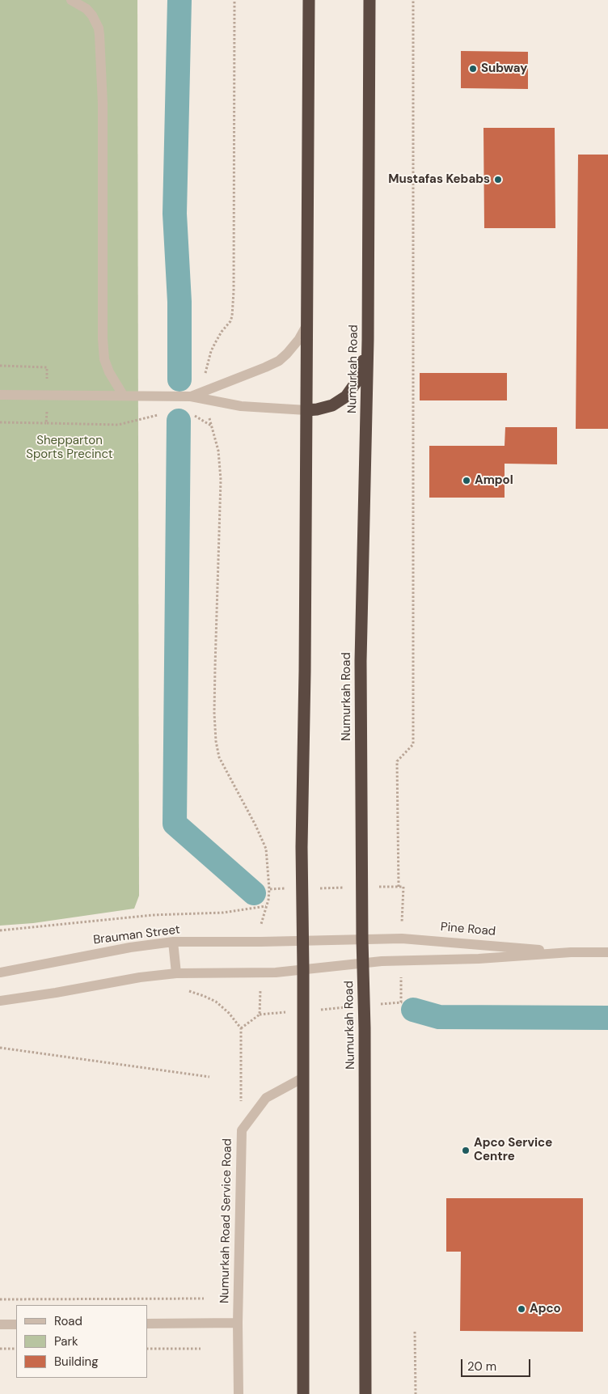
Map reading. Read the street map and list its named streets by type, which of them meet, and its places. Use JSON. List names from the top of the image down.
{
  "streets": {
    "highway": ["Numurkah Road"],
    "street": ["Pine Road", "Brauman Street", "Numurkah Road Service Road"]
  },
  "crossings": [
    ["Numurkah Road", "Pine Road"],
    ["Pine Road", "Brauman Street"]
  ],
  "parks": ["Shepparton Sports Precinct"],
  "places": [
    "Subway",
    "Mustafas Kebabs",
    "Ampol",
    "Apco Service Centre",
    "Apco"
  ],
  "legend": ["Road", "Park", "Building"],
  "scale_bar": "20 m"
}
